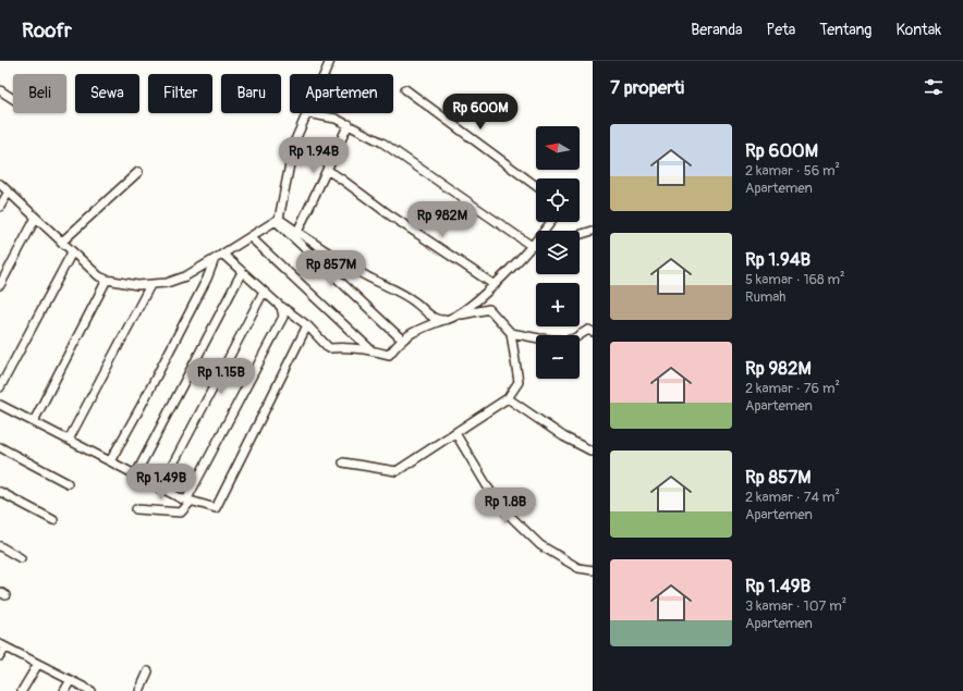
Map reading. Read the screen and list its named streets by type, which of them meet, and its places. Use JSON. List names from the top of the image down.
{
  "north": "left",
  "page": {
    "header": "Roofr",
    "nav": [
      "Beranda",
      "Peta",
      "Tentang",
      "Kontak"
    ],
    "heading": "7 properti",
    "chip": [
      "Beli",
      "Sewa",
      "Filter",
      "Baru",
      "Apartemen"
    ],
    "price": [
      "Rp 600M",
      "Rp 1.94B",
      "Rp 982M",
      "Rp 857M",
      "Rp 1.15B",
      "Rp 1.49B",
      "Rp 1.8B"
    ],
    "list": [
      {
        "name": "Rp 600M",
        "note": "2 kamar · 56 m² · Apartemen"
      },
      {
        "name": "Rp 1.94B",
        "note": "5 kamar · 168 m² · Rumah"
      },
      {
        "name": "Rp 982M",
        "note": "2 kamar · 76 m² · Apartemen"
      },
      {
        "name": "Rp 857M",
        "note": "2 kamar · 74 m² · Apartemen"
      },
      {
        "name": "Rp 1.49B",
        "note": "3 kamar · 107 m² · Apartemen"
      }
    ],
    "map_buttons": ["+", "−"]
  }
}
